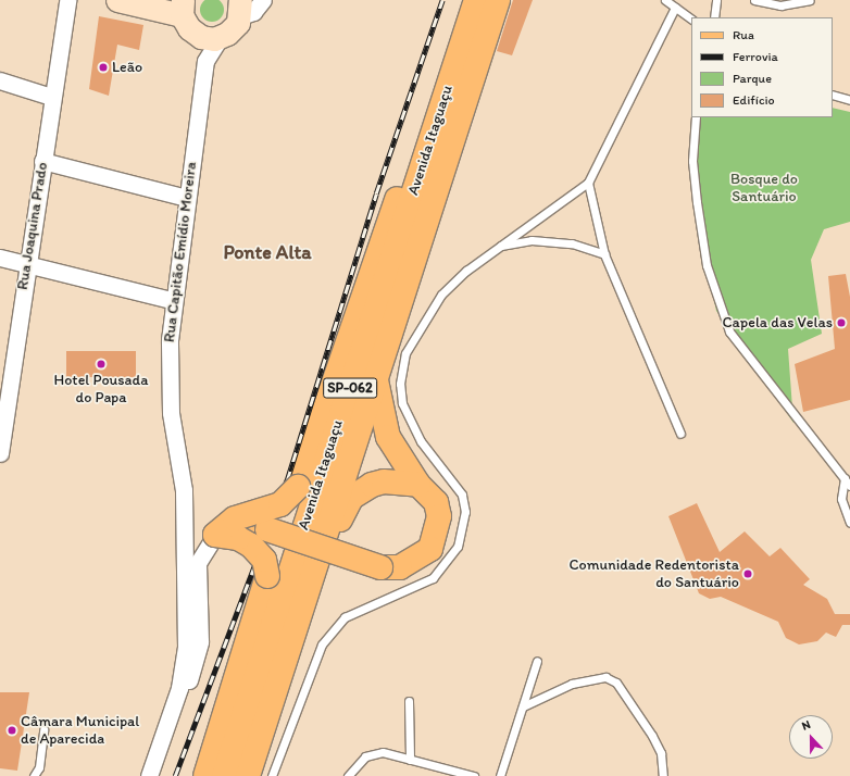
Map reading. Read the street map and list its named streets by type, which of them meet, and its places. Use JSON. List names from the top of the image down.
{
  "streets": {
    "main road": ["Avenida Itaguaçu", "SP-062"],
    "street": ["Rua Joaquina Prado", "Rua Capitão Emídio Moreira"]
  },
  "districts": ["Ponte Alta"],
  "parks": ["Bosque do Santuário"],
  "places": [
    "Leão",
    "Capela das Velas",
    "Hotel Pousada do Papa",
    "Comunidade Redentorista do Santuário",
    "Câmara Municipal de Aparecida"
  ],
  "legend": [
    "Rua",
    "Ferrovia",
    "Parque",
    "Edifício"
  ],
  "north": "top"
}
